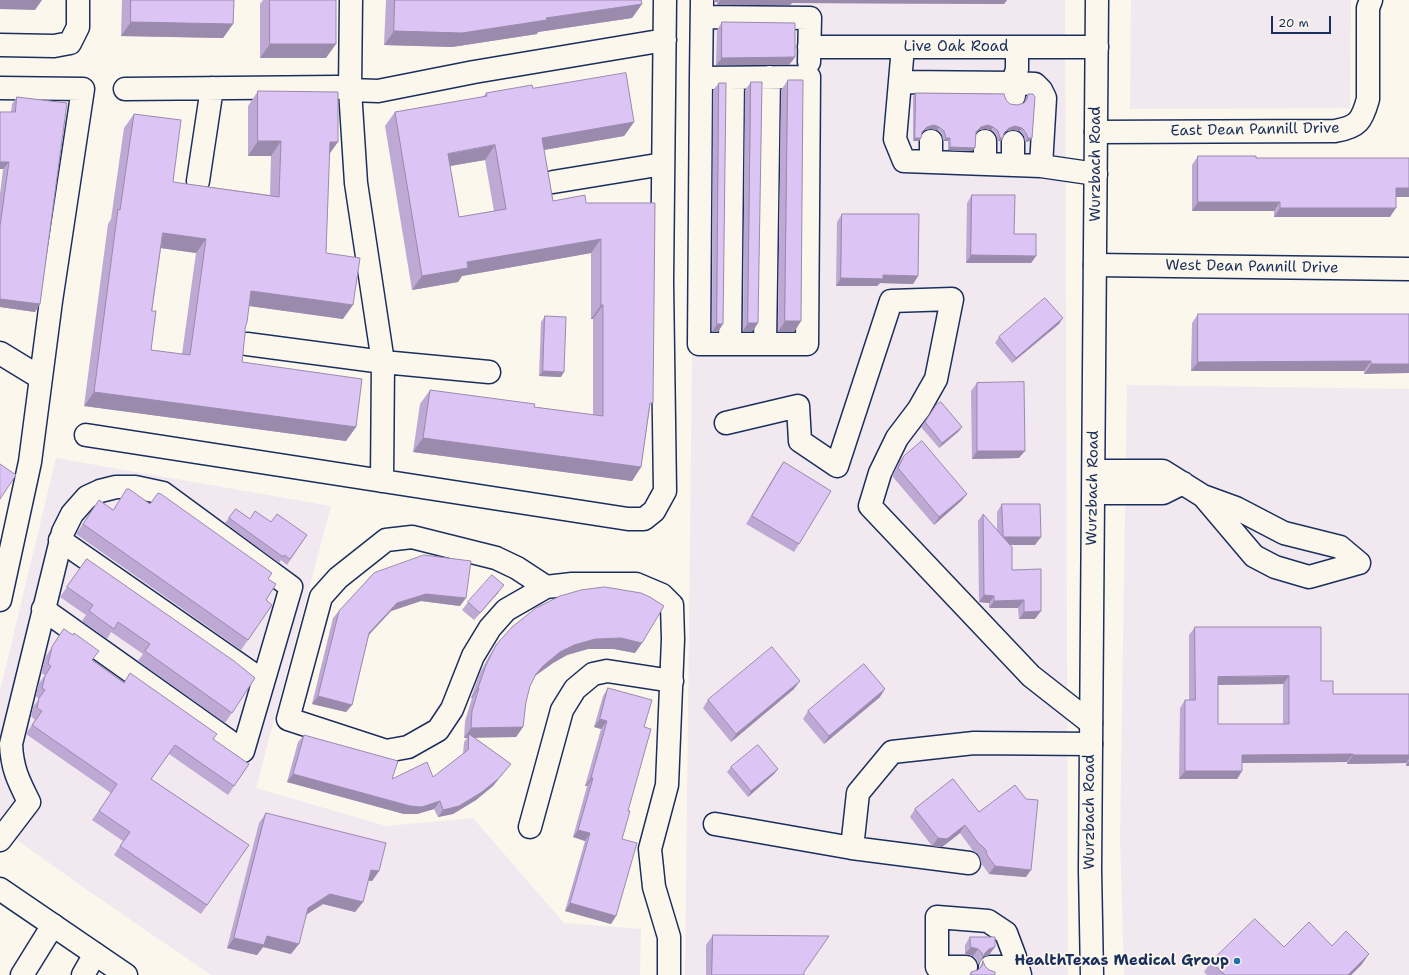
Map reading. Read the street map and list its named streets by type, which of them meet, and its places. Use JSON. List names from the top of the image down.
{
  "streets": {
    "main road": [
      "Live Oak Road",
      "East Dean Pannill Drive",
      "Wurzbach Road",
      "West Dean Pannill Drive"
    ]
  },
  "crossings": [
    ["Live Oak Road", "Wurzbach Road"],
    ["East Dean Pannill Drive", "Wurzbach Road"],
    ["Wurzbach Road", "West Dean Pannill Drive"]
  ],
  "places": ["HealthTexas Medical Group"],
  "scale_bar": "20 m"
}
